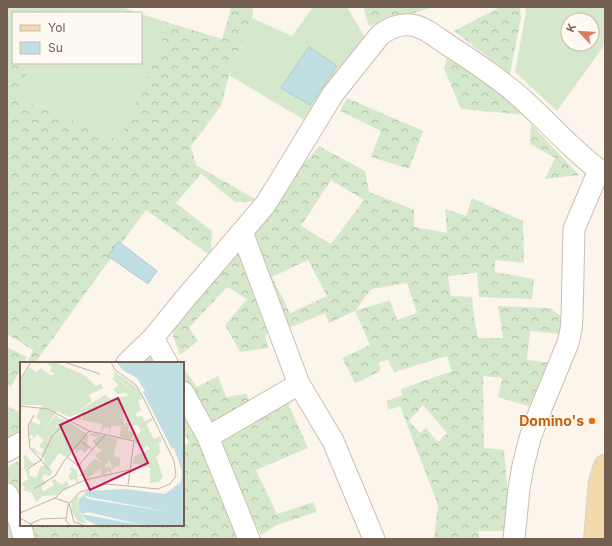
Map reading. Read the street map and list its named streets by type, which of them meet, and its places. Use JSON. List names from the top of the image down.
{
  "places": ["Domino's"],
  "legend": ["Yol", "Su"],
  "north": "top left"
}
